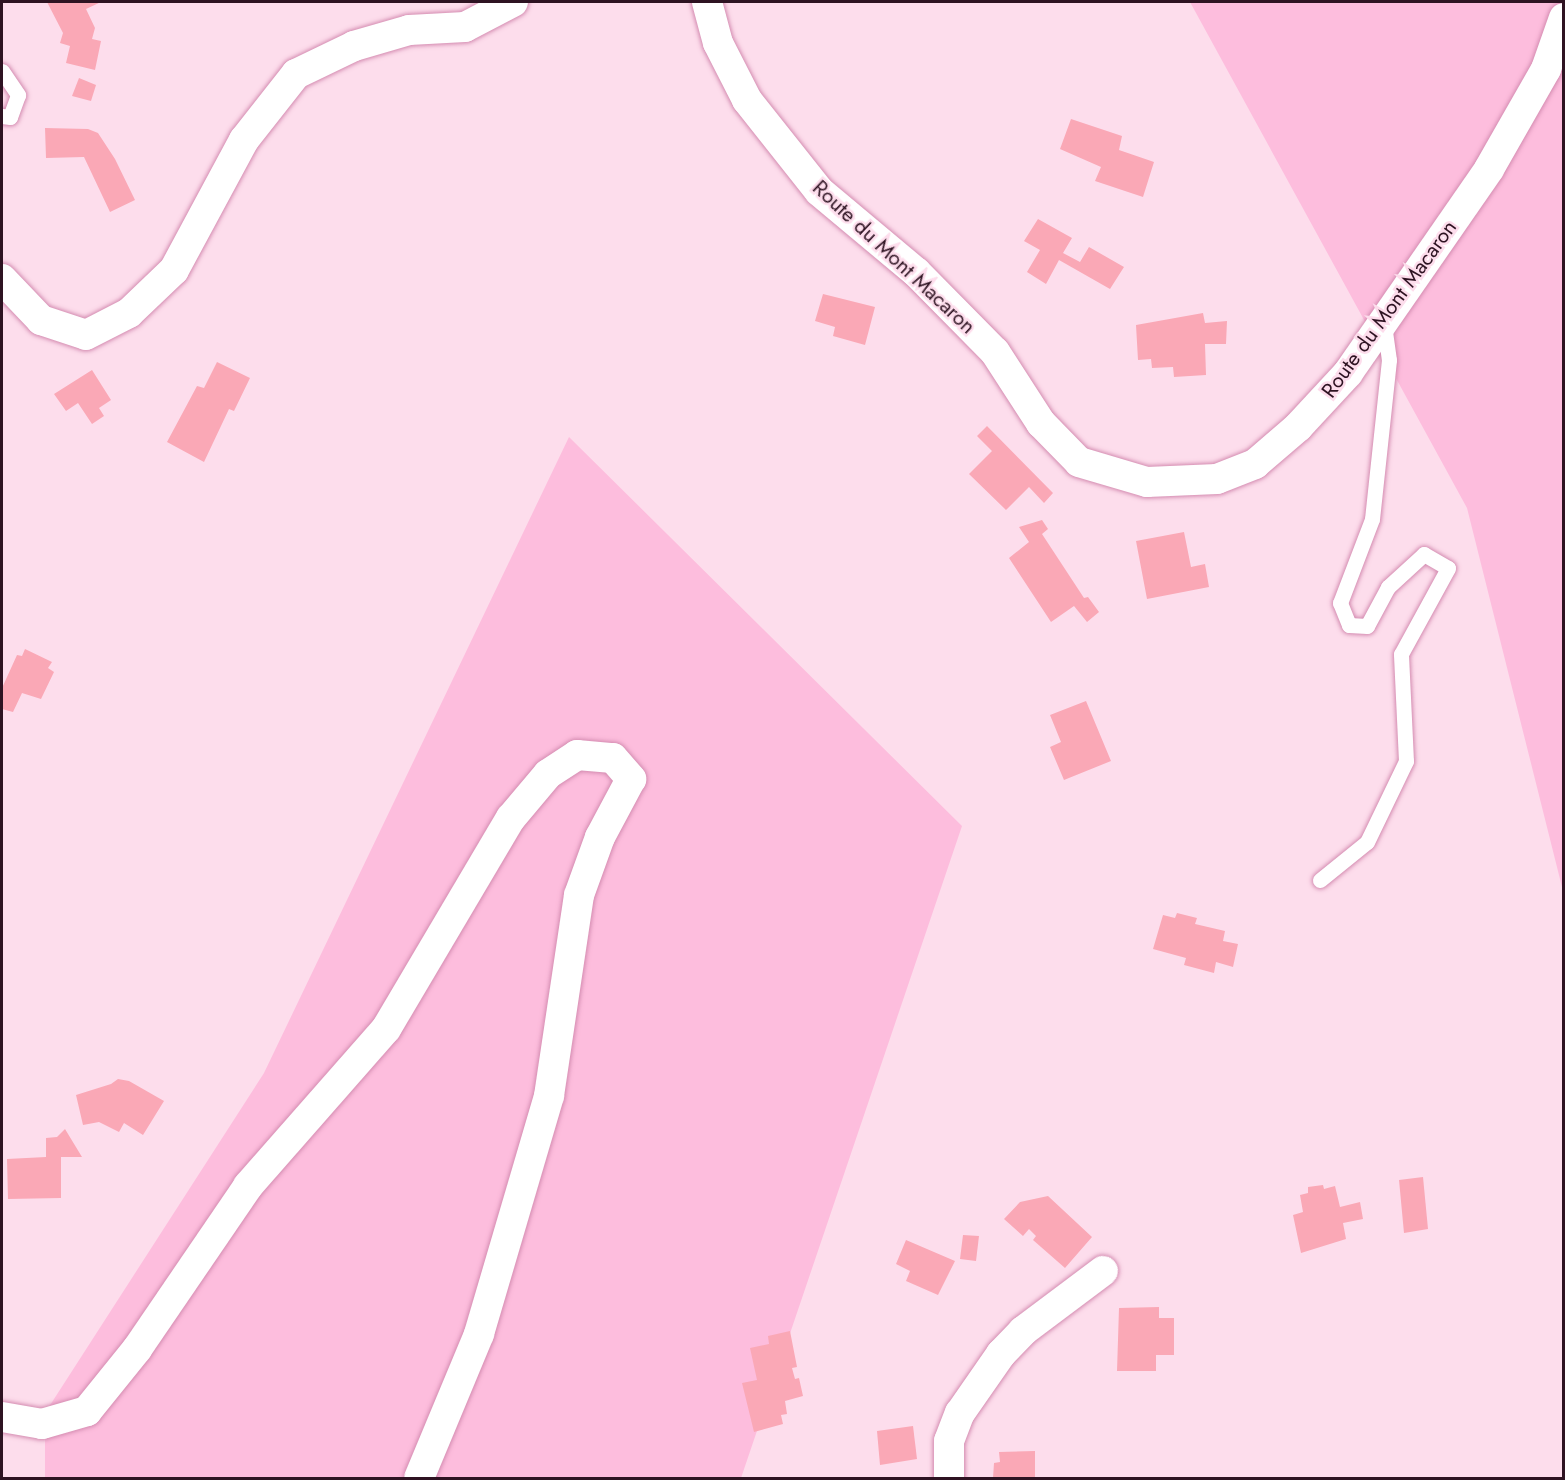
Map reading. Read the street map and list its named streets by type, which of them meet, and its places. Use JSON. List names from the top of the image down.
{
  "streets": {
    "street": ["Route du Mont Macaron"]
  }
}
